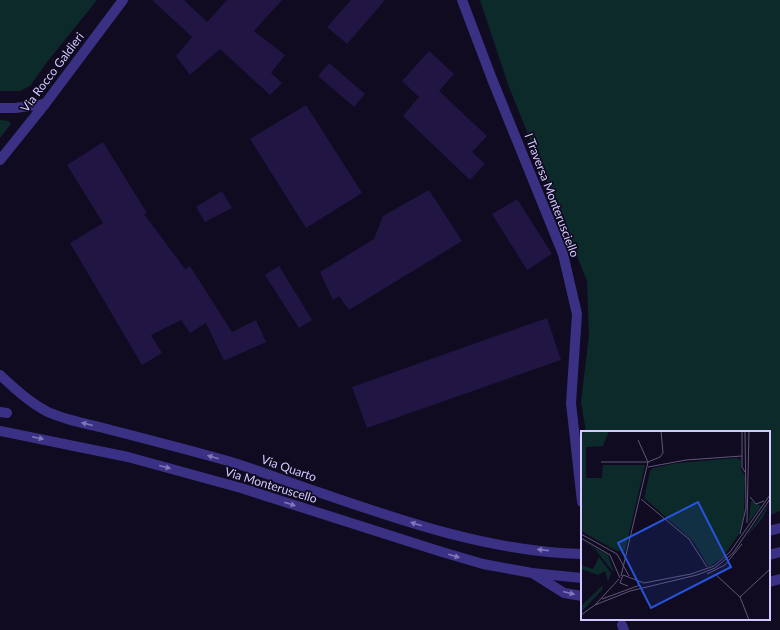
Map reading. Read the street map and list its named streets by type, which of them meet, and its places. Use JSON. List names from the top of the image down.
{
  "streets": {
    "street": [
      "Via Rocco Galdieri",
      "I Traversa Monterusciello",
      "Via Quarto",
      "Via Monteruscello"
    ]
  },
  "one_way": ["Via Quarto", "Via Monteruscello"]
}
